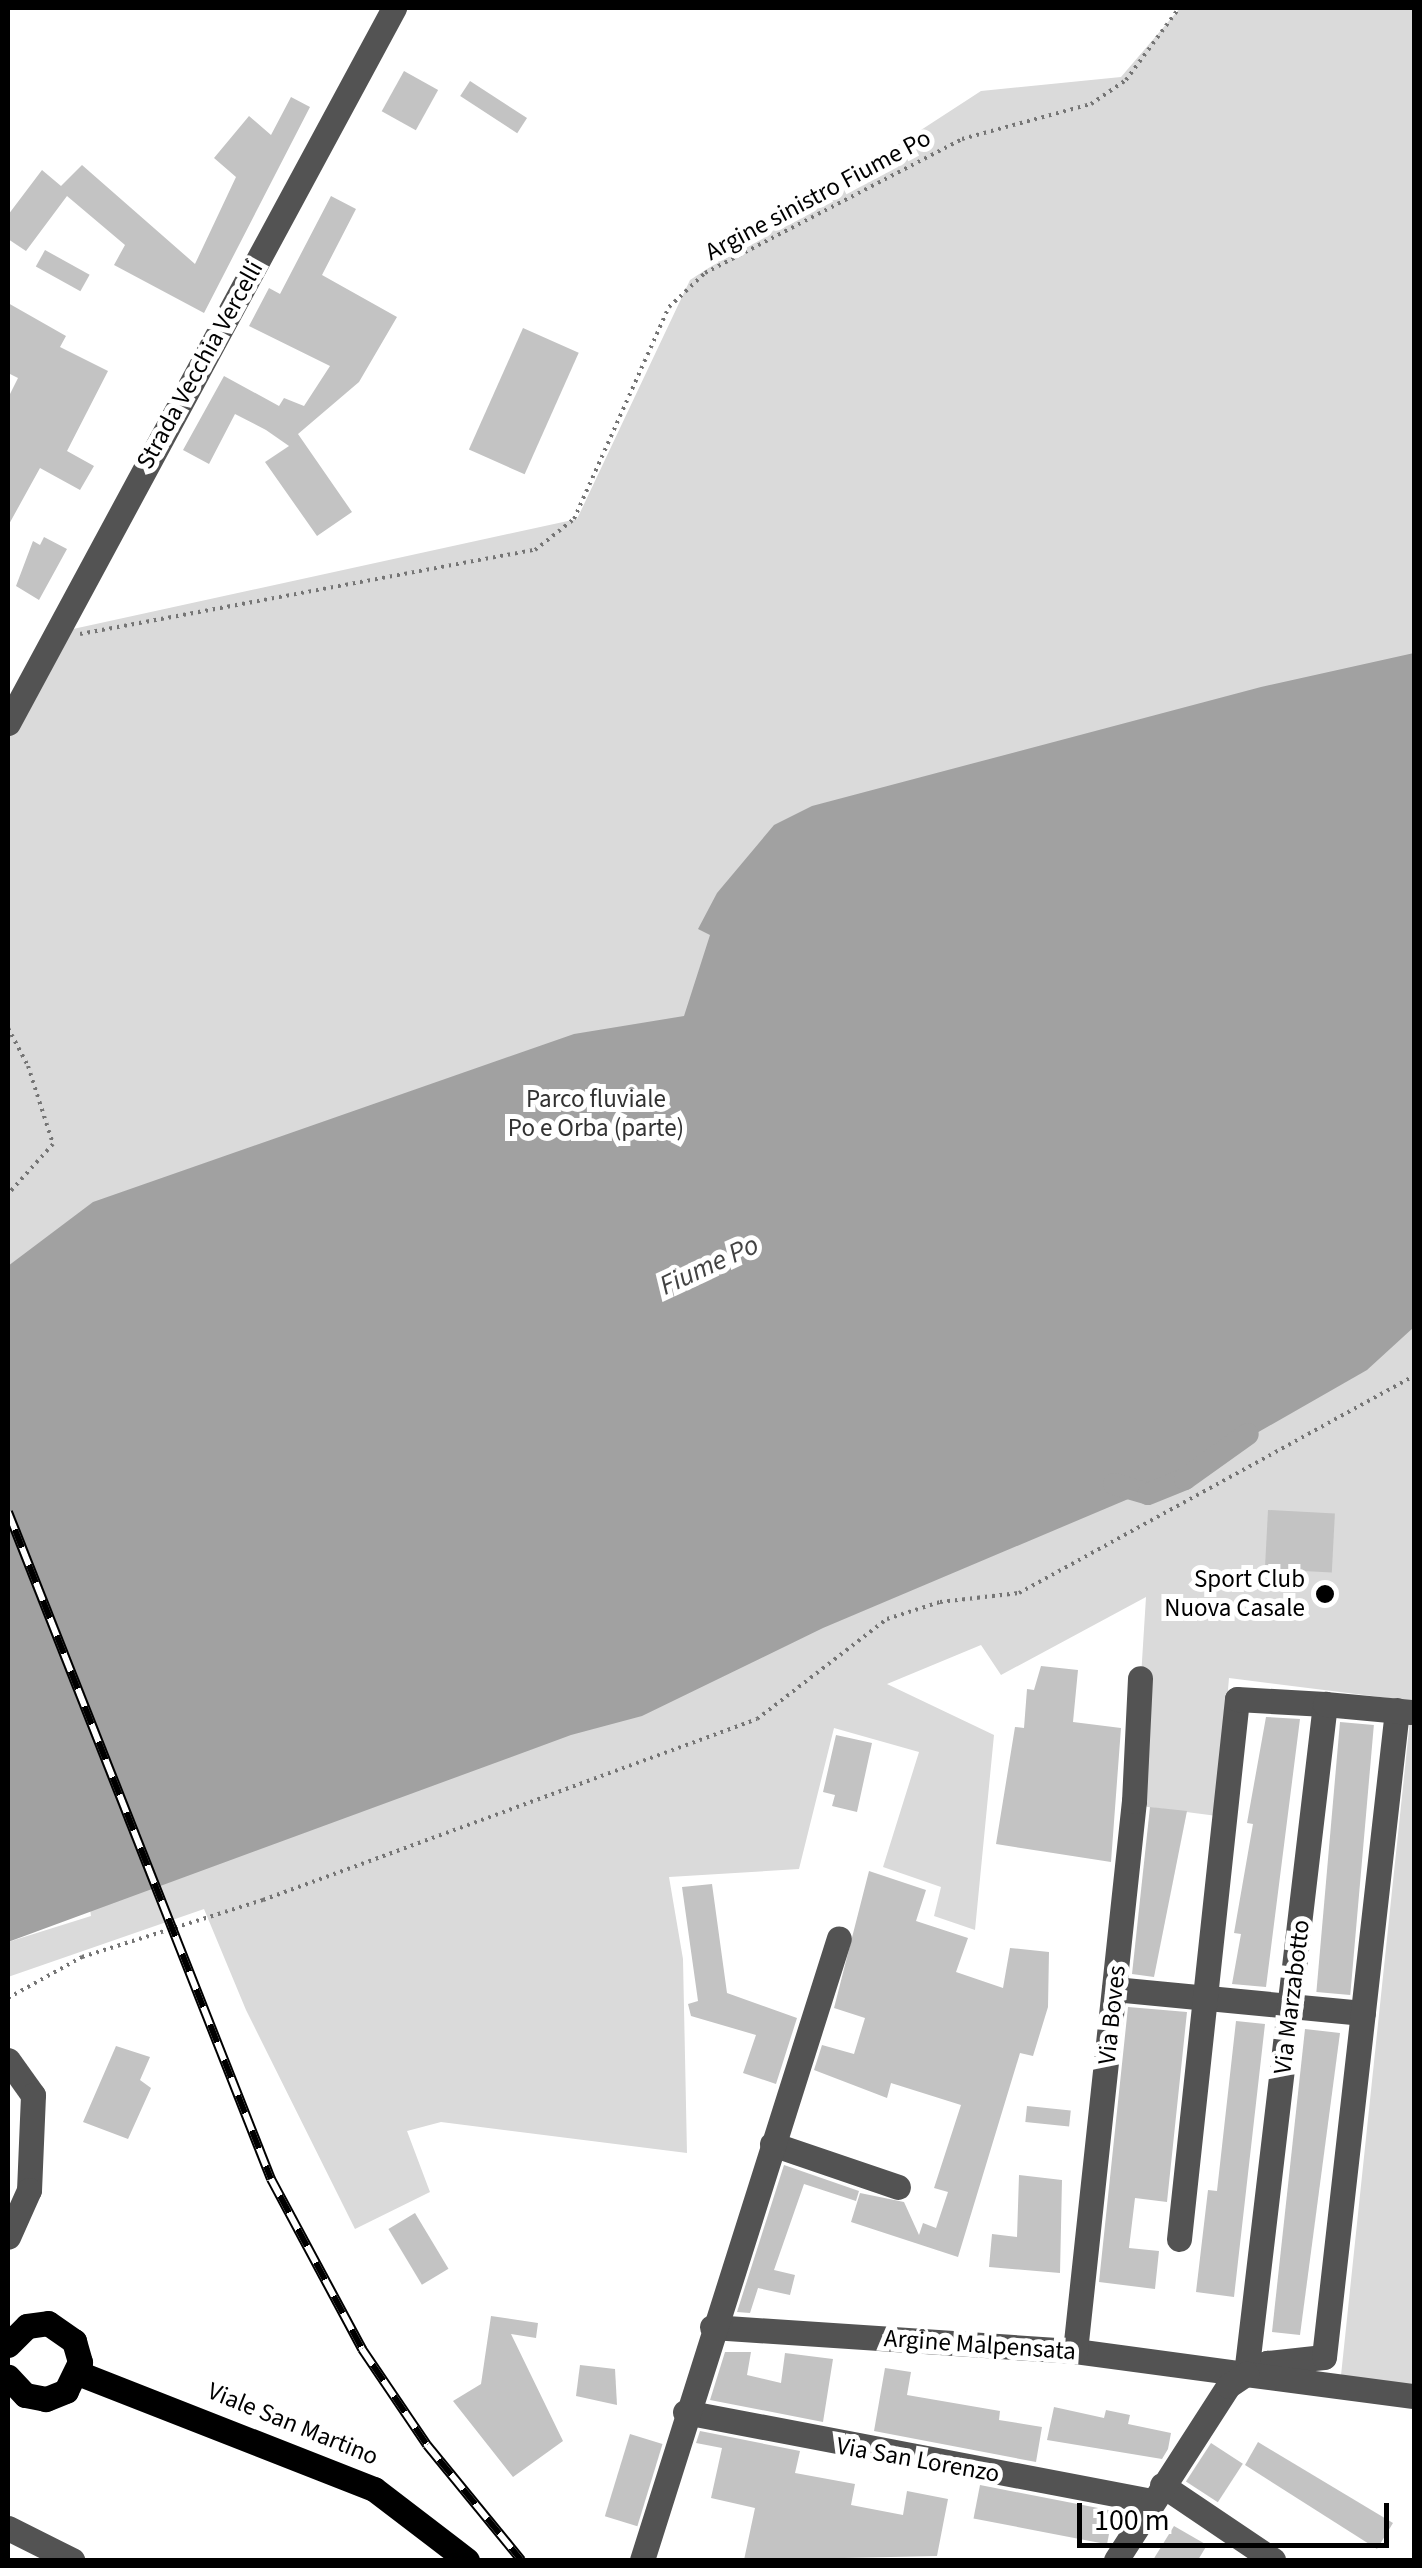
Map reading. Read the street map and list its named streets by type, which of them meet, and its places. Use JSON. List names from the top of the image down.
{
  "streets": {
    "main road": ["Viale San Martino"],
    "street": [
      "Strada Vecchia Vercelli",
      "Via Marzabotto",
      "Via Boves",
      "Argine Malpensata",
      "Via San Lorenzo"
    ],
    "path": ["Argine sinistro Fiume Po"]
  },
  "crossings": [
    ["Argine sinistro Fiume Po", "Strada Vecchia Vercelli"],
    ["Via Marzabotto", "Argine Malpensata"],
    ["Via Boves", "Argine Malpensata"]
  ],
  "water": ["Fiume Po"],
  "parks": ["Parco fluviale Po e Orba (parte)"],
  "places": ["Sport Club Nuova Casale"],
  "scale_bar": "100 m"
}
